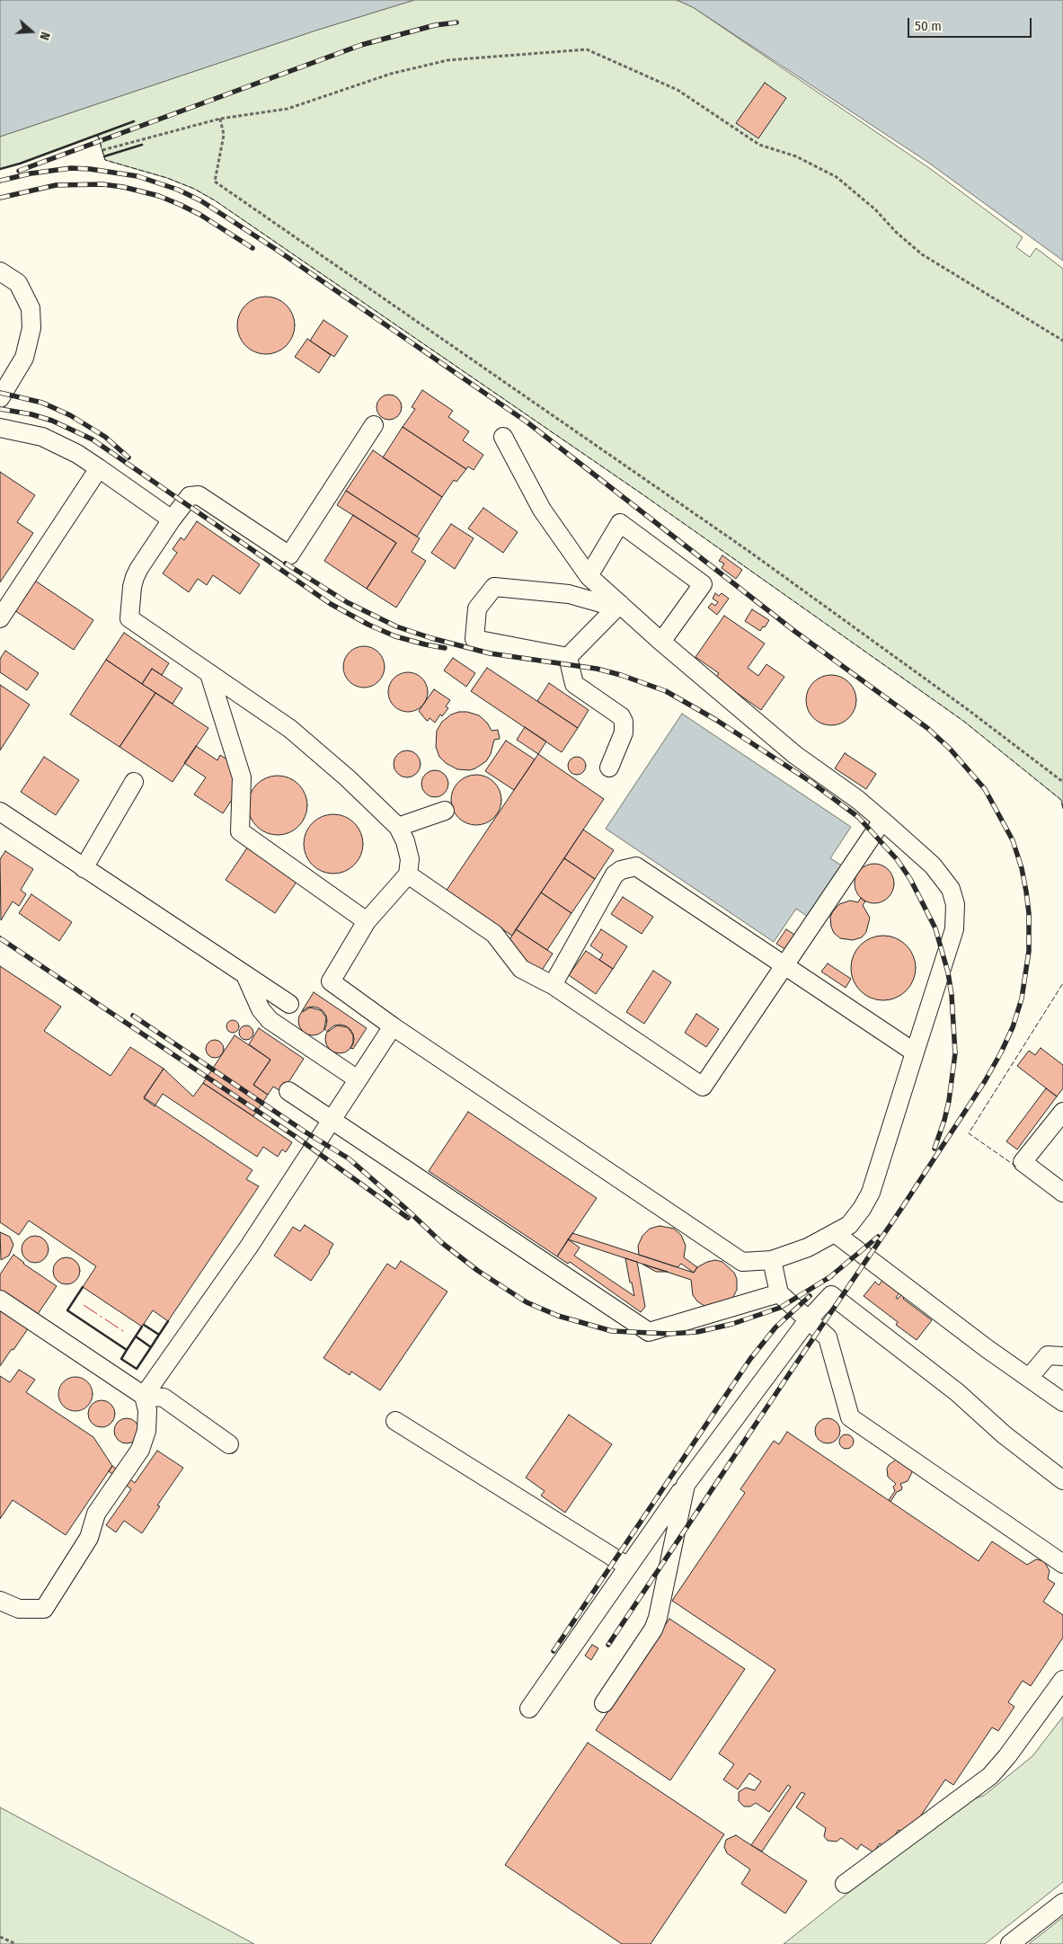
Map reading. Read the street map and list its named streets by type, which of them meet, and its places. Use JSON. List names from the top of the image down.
{
  "scale_bar": "50 m",
  "north": "right"
}
